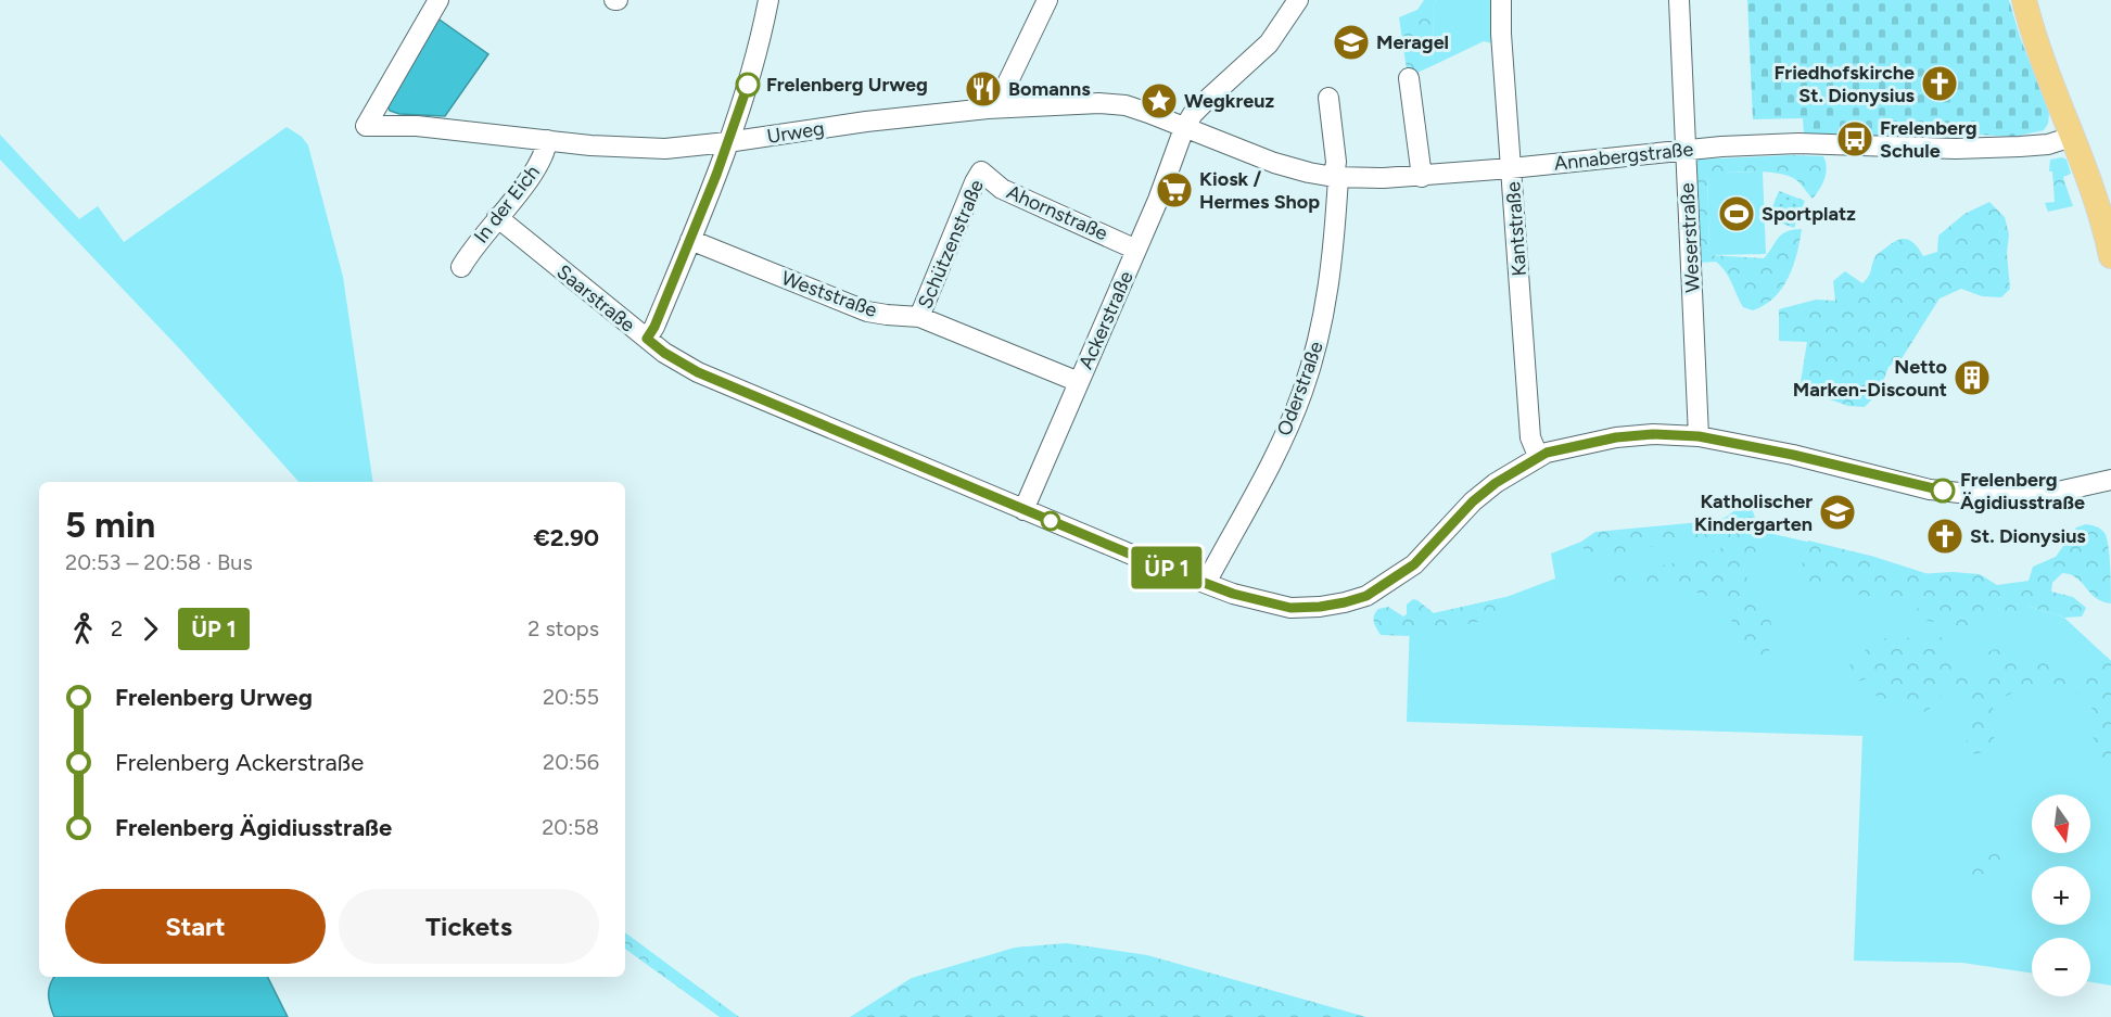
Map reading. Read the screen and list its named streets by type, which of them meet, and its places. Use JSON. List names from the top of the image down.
{
  "streets": {
    "street": [
      "Urweg",
      "Annabergstraße",
      "In der Eich",
      "Ahornstraße",
      "Kantstraße",
      "Weserstraße",
      "Schützenstraße",
      "Weststraße",
      "Saarstraße",
      "Ackerstraße",
      "Oderstraße"
    ]
  },
  "crossings": [
    ["Urweg", "Annabergstraße"],
    ["Urweg", "In der Eich"],
    ["Urweg", "Ackerstraße"],
    ["Annabergstraße", "Kantstraße"],
    ["Annabergstraße", "Weserstraße"],
    ["Annabergstraße", "Ackerstraße"],
    ["Annabergstraße", "Oderstraße"],
    ["In der Eich", "Saarstraße"],
    ["Ahornstraße", "Schützenstraße"],
    ["Ahornstraße", "Ackerstraße"],
    ["Kantstraße", "Saarstraße"],
    ["Weserstraße", "Saarstraße"],
    ["Schützenstraße", "Weststraße"],
    ["Weststraße", "Ackerstraße"],
    ["Saarstraße", "Ackerstraße"],
    ["Saarstraße", "Oderstraße"]
  ],
  "places": {
    "school or university": ["Meragel", "Katholischer Kindergarten"],
    "church": ["Friedhofskirche St. Dionysius", "St. Dionysius"],
    "other": ["Frelenberg Urweg", "Frelenberg Ägidiusstraße"],
    "restaurant": ["Bomanns"],
    "place": ["Wegkreuz"],
    "bus stop": ["Frelenberg Schule"],
    "supermarket": ["Kiosk / Hermes Shop"],
    "sports": ["Sportplatz"],
    "building": ["Netto Marken-Discount"]
  },
  "north": "bottom",
  "page": {
    "on_map": "ÜP 1",
    "heading": ["5 min", "20:53 – 20:58 · Bus", "€2.90"],
    "legs": ["2", "ÜP 1", "2 stops"],
    "list": [
      {
        "name": "Frelenberg Urweg",
        "value": "20:55"
      },
      {
        "name": "Frelenberg Ackerstraße",
        "value": "20:56"
      },
      {
        "name": "Frelenberg Ägidiusstraße",
        "value": "20:58"
      }
    ],
    "map_buttons": ["+", "−"],
    "buttons": ["Start", "Tickets"]
  }
}
